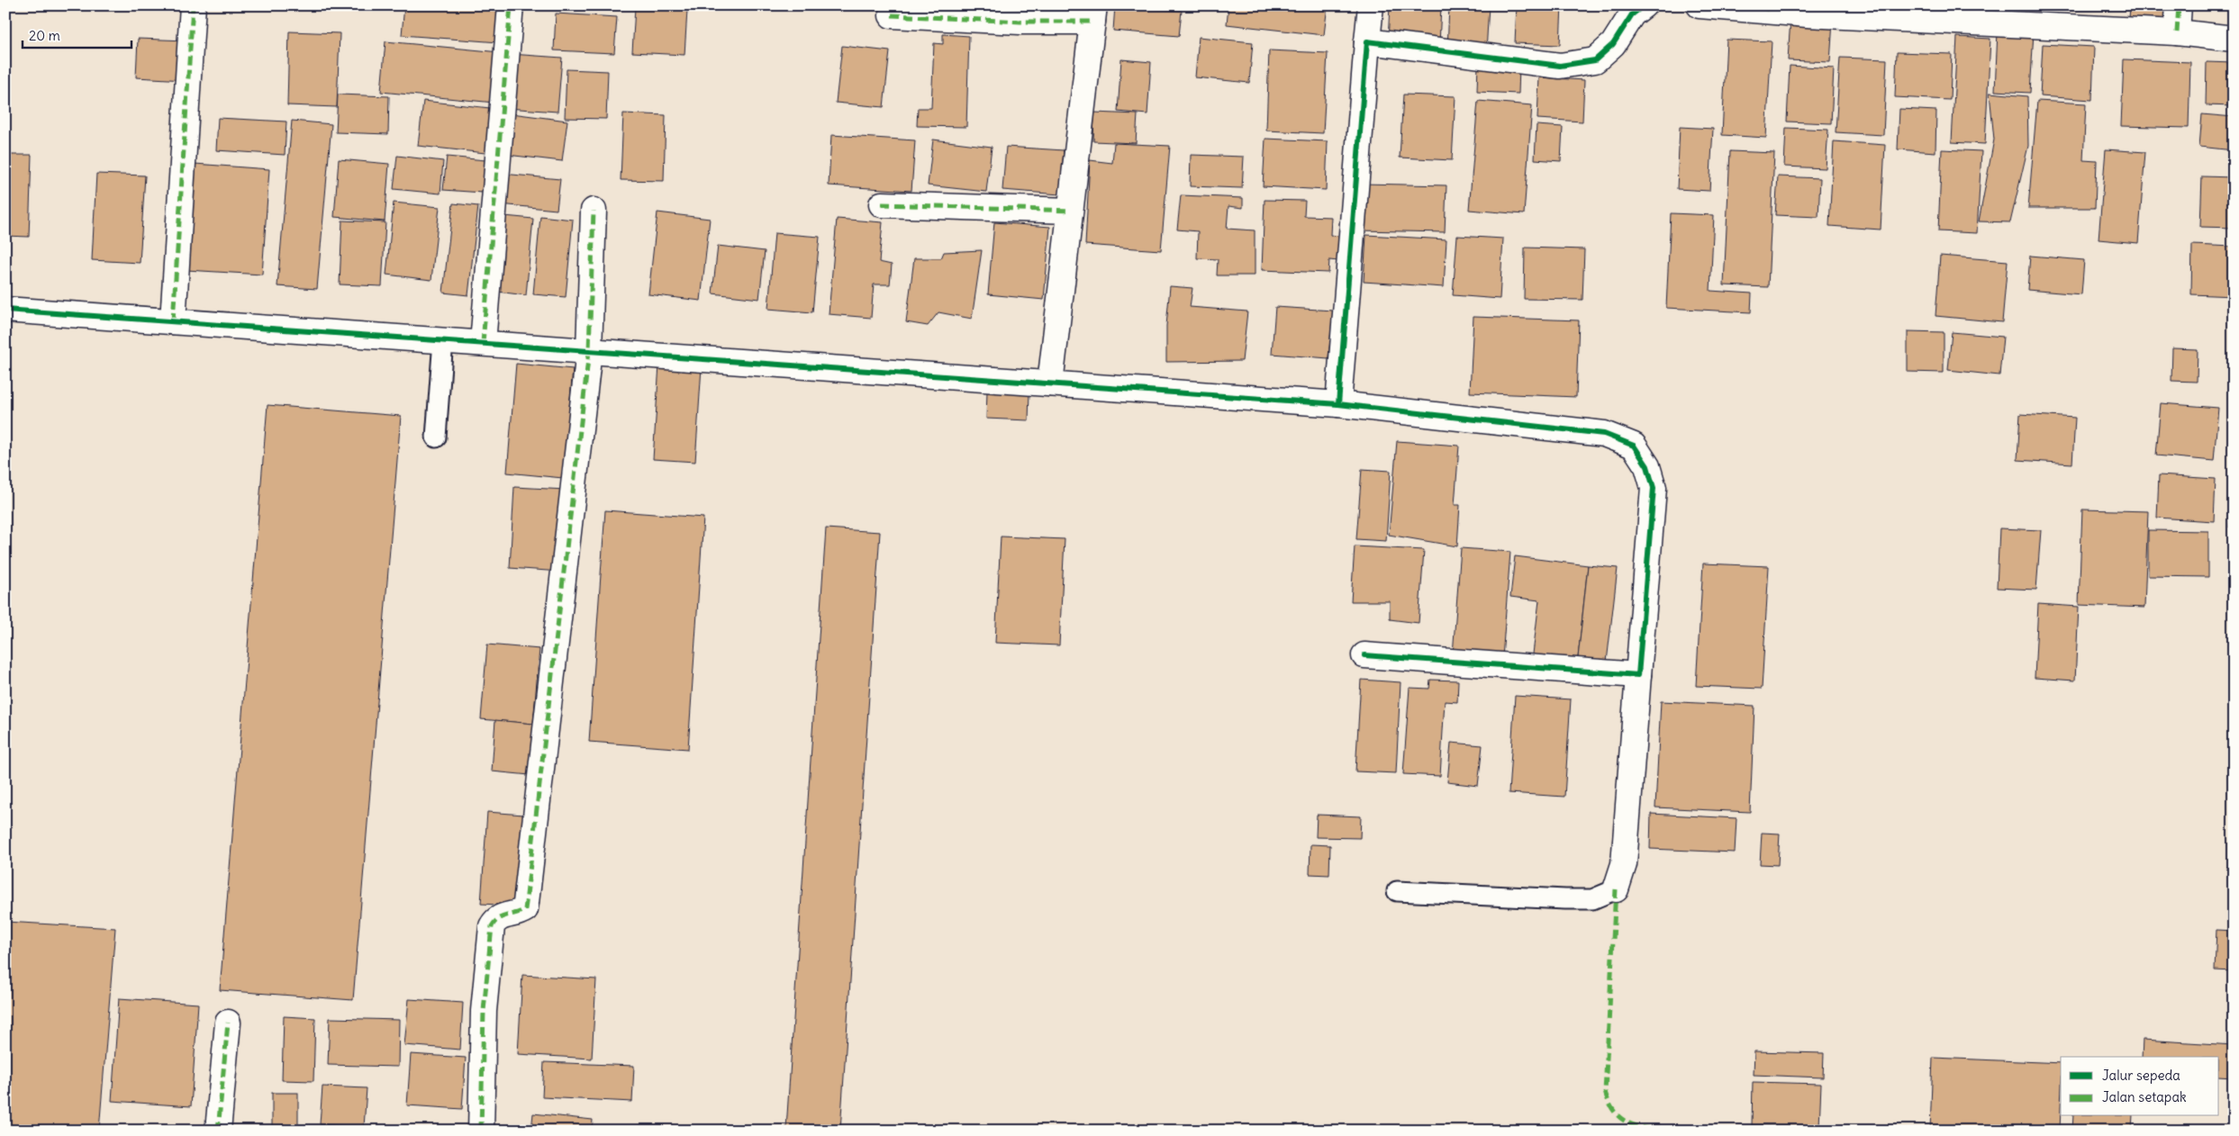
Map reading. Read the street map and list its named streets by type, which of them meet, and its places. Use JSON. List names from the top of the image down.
{
  "legend": ["Jalur sepeda", "Jalan setapak"],
  "scale_bar": "20 m"
}
